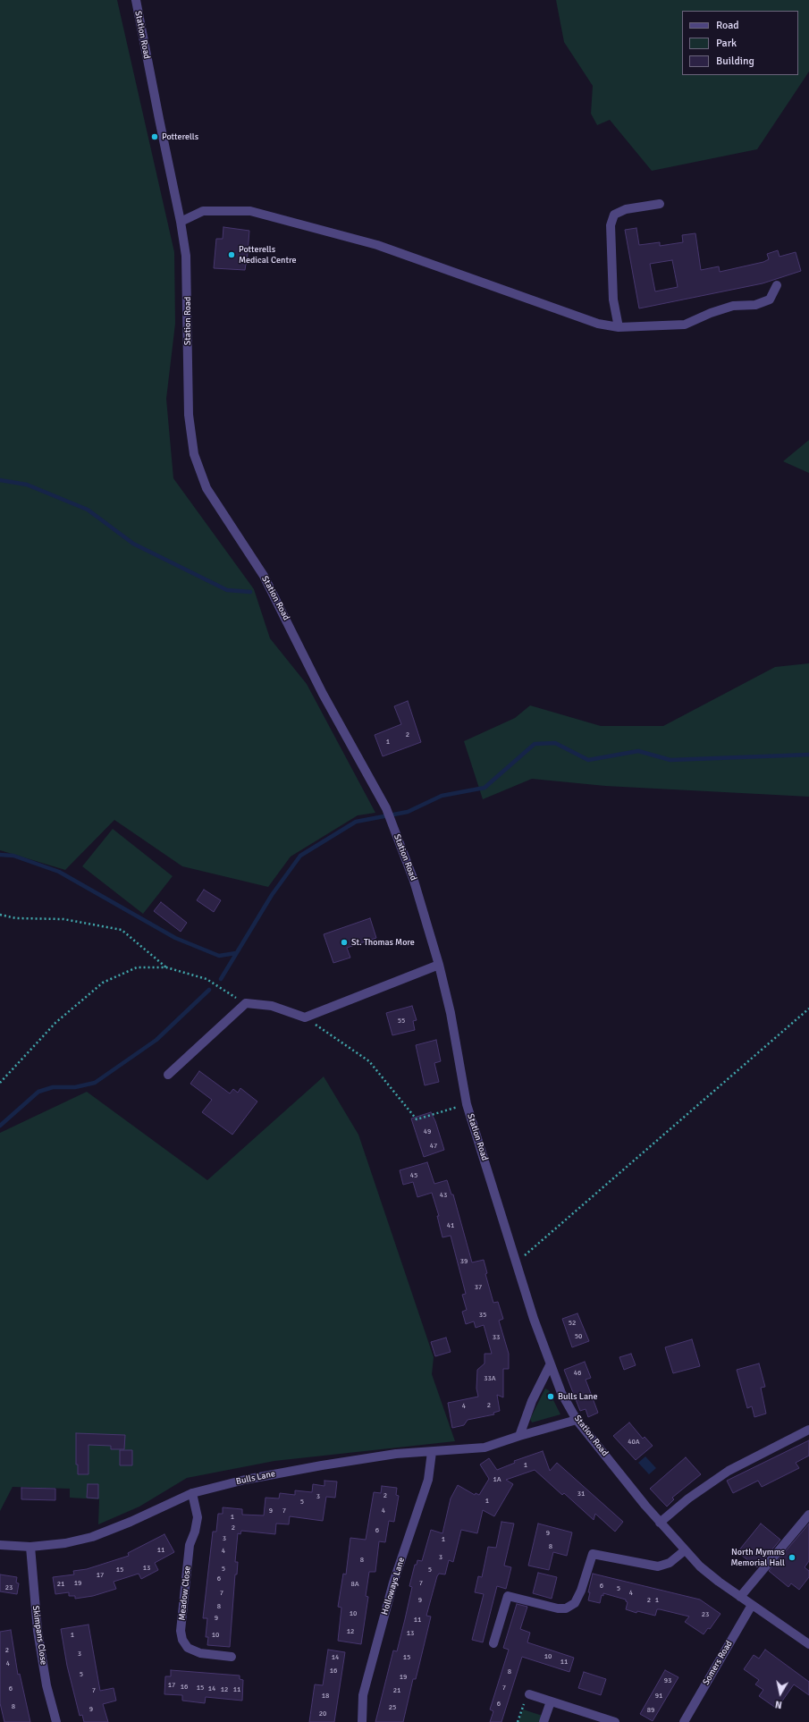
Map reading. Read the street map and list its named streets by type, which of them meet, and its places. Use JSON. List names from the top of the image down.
{
  "streets": {
    "street": [
      "Station Road",
      "Bulls Lane",
      "Holloways Lane",
      "Meadow Close",
      "Skimpans Close",
      "Somers Road"
    ]
  },
  "crossings": [
    ["Station Road", "Bulls Lane"],
    ["Station Road", "Somers Road"],
    ["Bulls Lane", "Holloways Lane"],
    ["Bulls Lane", "Meadow Close"],
    ["Bulls Lane", "Skimpans Close"]
  ],
  "places": [
    "Potterells",
    "Potterells Medical Centre",
    "St. Thomas More",
    "Bulls Lane",
    "North Mymms Memorial Hall"
  ],
  "house_numbers": [
    "2",
    "1",
    "55",
    "49",
    "47",
    "45",
    "43",
    "41",
    "39",
    "37",
    "35",
    "52",
    "50",
    "33",
    "46",
    "33A",
    "2",
    "4",
    "40A",
    "1",
    "1A",
    "31",
    "2",
    "3",
    "1",
    "5",
    "9",
    "7",
    "4",
    "1",
    "2",
    "6",
    "9",
    "3",
    "1",
    "8",
    "11",
    "4",
    "3",
    "8",
    "13",
    "5",
    "15",
    "5",
    "17",
    "6",
    "19",
    "7",
    "21",
    "8A",
    "6",
    "23",
    "5",
    "7",
    "4",
    "9",
    "2",
    "1",
    "8",
    "10",
    "23",
    "9",
    "11",
    "12",
    "13",
    "1",
    "10",
    "2",
    "3",
    "10",
    "14",
    "15",
    "11",
    "4",
    "16",
    "8",
    "5",
    "19",
    "93",
    "17",
    "16",
    "15",
    "7",
    "6",
    "14",
    "12",
    "11",
    "7",
    "21",
    "18",
    "91",
    "6",
    "8",
    "25",
    "9",
    "89",
    "20"
  ],
  "legend": ["Road", "Park", "Building"],
  "north": "bottom"
}
